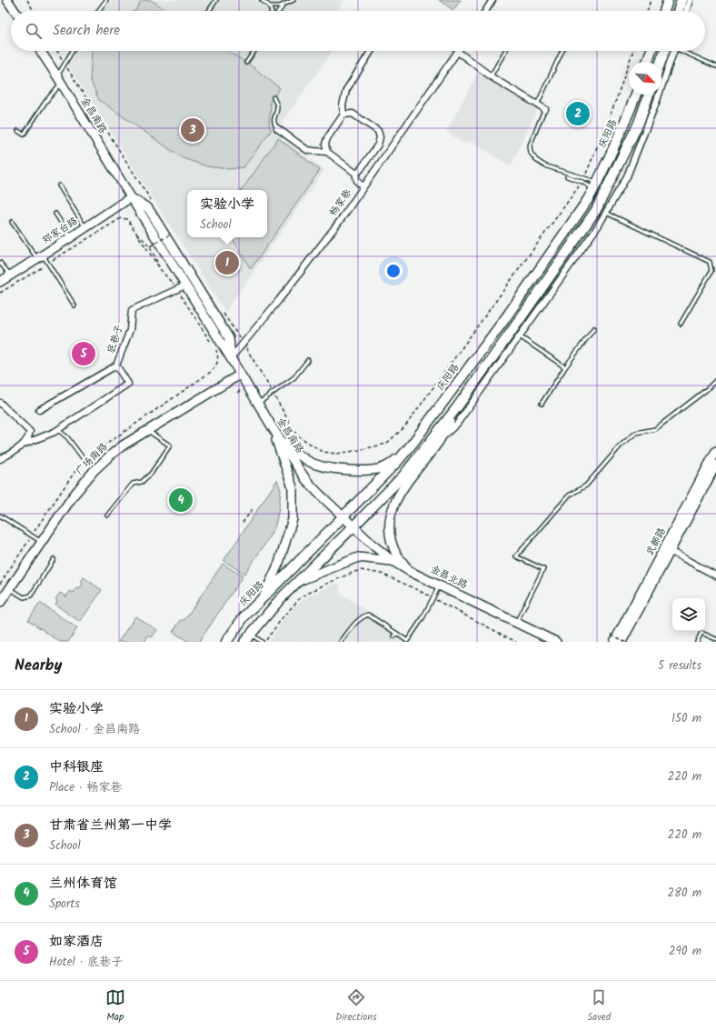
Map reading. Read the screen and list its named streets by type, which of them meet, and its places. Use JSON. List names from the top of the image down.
{
  "streets": {
    "main road": ["庆阳路"],
    "street": [
      "金昌南路",
      "畅家巷",
      "郑家台路",
      "底巷子",
      "广场南路",
      "武都路",
      "金昌北路"
    ]
  },
  "crossings": [
    ["金昌南路", "庆阳路"],
    ["金昌南路", "畅家巷"],
    ["金昌南路", "郑家台路"],
    ["金昌南路", "底巷子"],
    ["金昌南路", "广场南路"],
    ["金昌南路", "金昌北路"],
    ["庆阳路", "金昌北路"]
  ],
  "north": "bottom right",
  "page": {
    "search": "Search here",
    "pins": [
      "2",
      "3",
      "1",
      "5",
      "4"
    ],
    "popup": ["实验小学", "School"],
    "heading": ["Nearby", "5 results"],
    "list": [
      {
        "mark": "1",
        "name": "实验小学",
        "note": "School · 金昌南路",
        "value": "150 m"
      },
      {
        "mark": "2",
        "name": "中科银座",
        "note": "Place · 畅家巷",
        "value": "220 m"
      },
      {
        "mark": "3",
        "name": "甘肃省兰州第一中学",
        "note": "School",
        "value": "220 m"
      },
      {
        "mark": "4",
        "name": "兰州体育馆",
        "note": "Sports",
        "value": "280 m"
      },
      {
        "mark": "5",
        "name": "如家酒店",
        "note": "Hotel · 底巷子",
        "value": "290 m"
      }
    ],
    "nav": ["Map", "Directions", "Saved"]
  }
}
